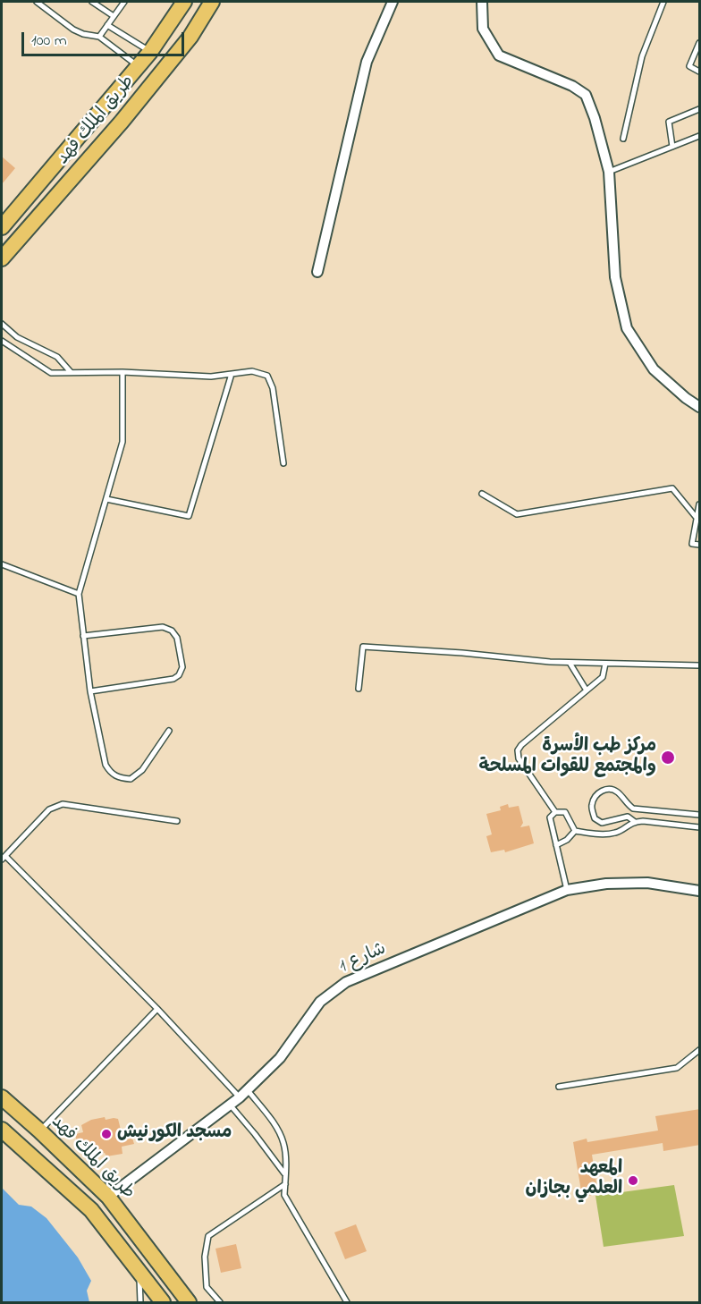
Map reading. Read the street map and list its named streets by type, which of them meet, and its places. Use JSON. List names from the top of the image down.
{
  "streets": {
    "main road": ["طريق الملك فهد"],
    "street": ["شارع 1"]
  },
  "crossings": [
    ["طريق الملك فهد", "شارع 1"]
  ],
  "places": ["مركز طب الأسرة والمجتمع للقوات المسلحة", "مسجد الكورنيش", "المعهد العلمي بجازان"],
  "scale_bar": "100 m"
}
